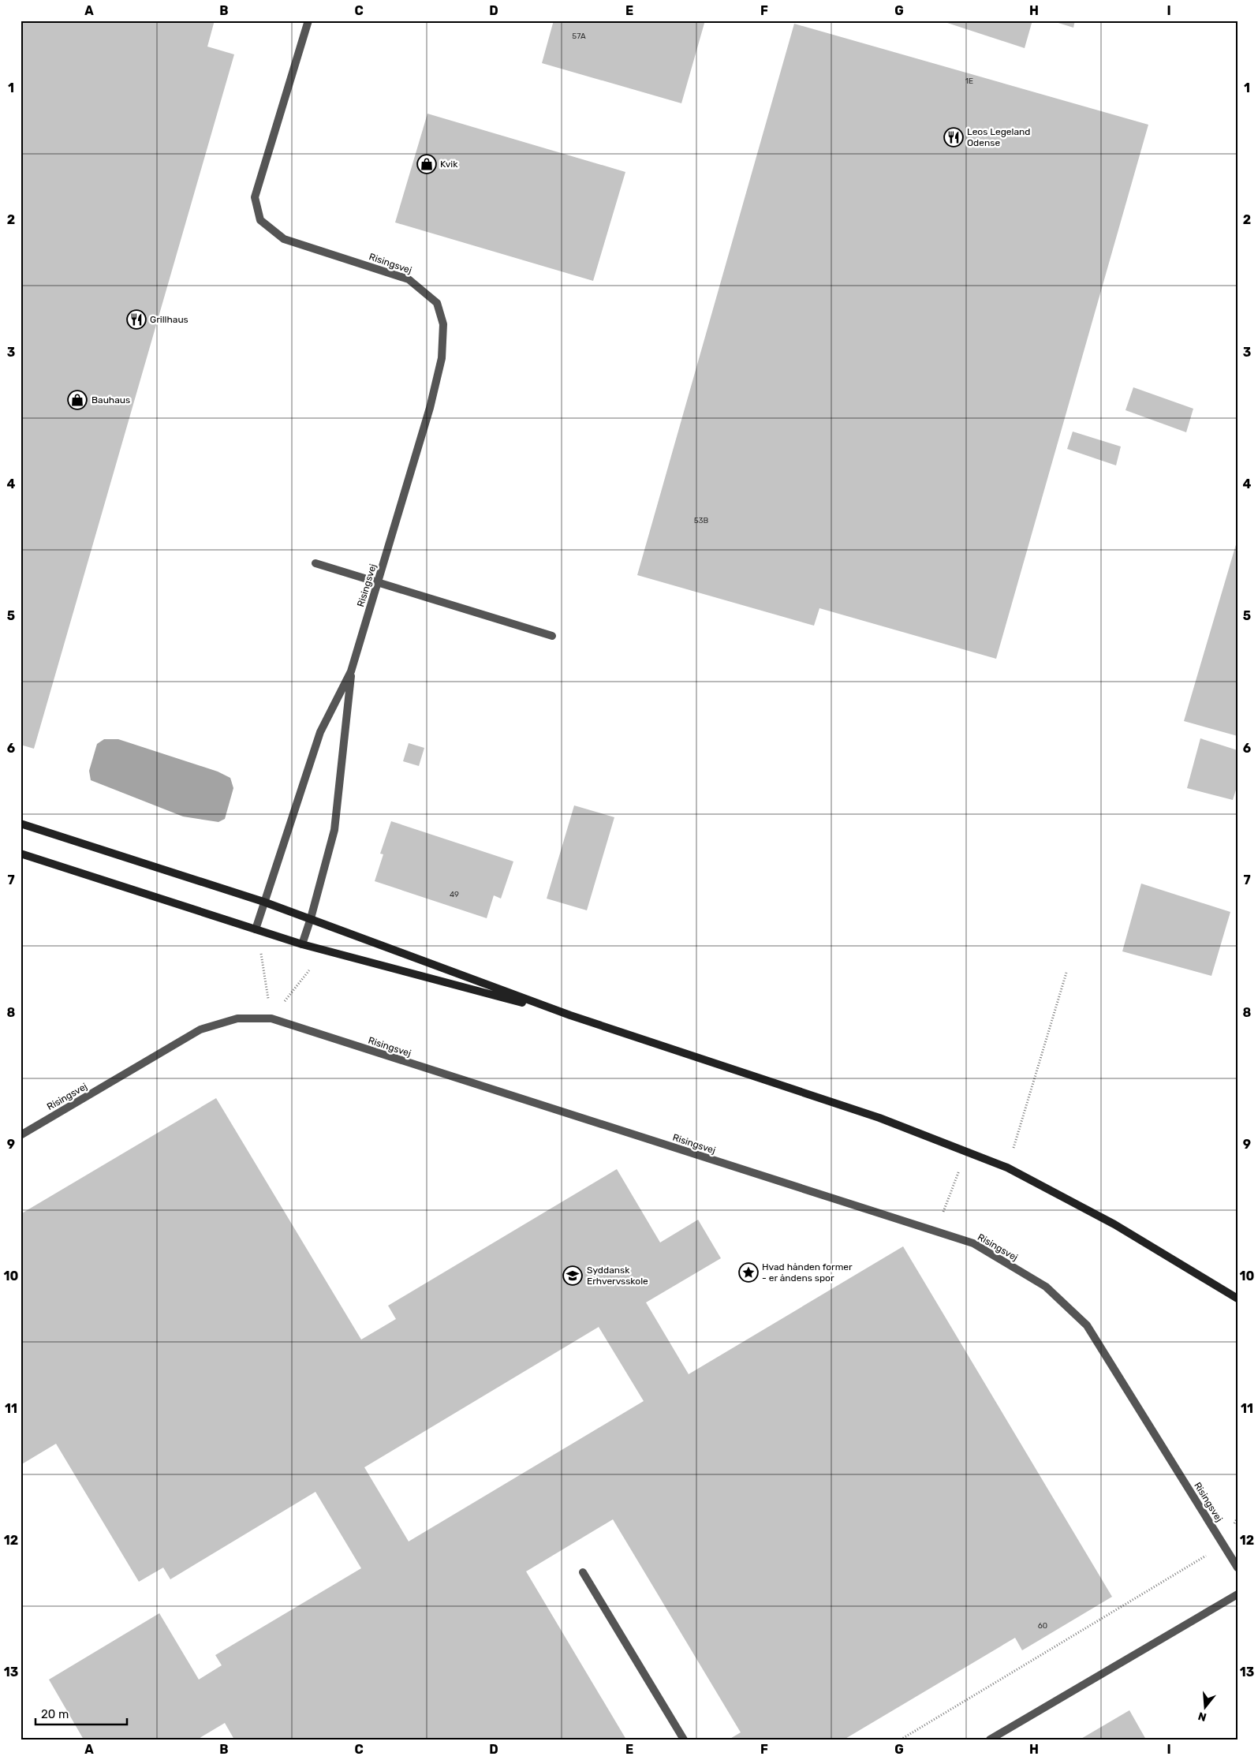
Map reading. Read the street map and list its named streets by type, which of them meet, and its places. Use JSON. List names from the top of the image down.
{
  "streets": {
    "street": ["Risingsvej"]
  },
  "places": {
    "restaurant": ["Leos Legeland Odense", "Grillhaus"],
    "shop": ["Kvik", "Bauhaus"],
    "place": ["Hvad hånden former - er åndens spor"],
    "school or university": ["Syddansk Erhvervsskole"]
  },
  "house_numbers": [
    "57A",
    "1E",
    "53B",
    "49",
    "60"
  ],
  "scale_bar": "20 m",
  "north": "bottom",
  "grid": {
    "columns": [
      "A",
      "B",
      "C",
      "D",
      "E",
      "F",
      "G",
      "H",
      "I"
    ],
    "rows": [
      "1",
      "2",
      "3",
      "4",
      "5",
      "6",
      "7",
      "8",
      "9",
      "10",
      "11",
      "12",
      "13"
    ]
  }
}
